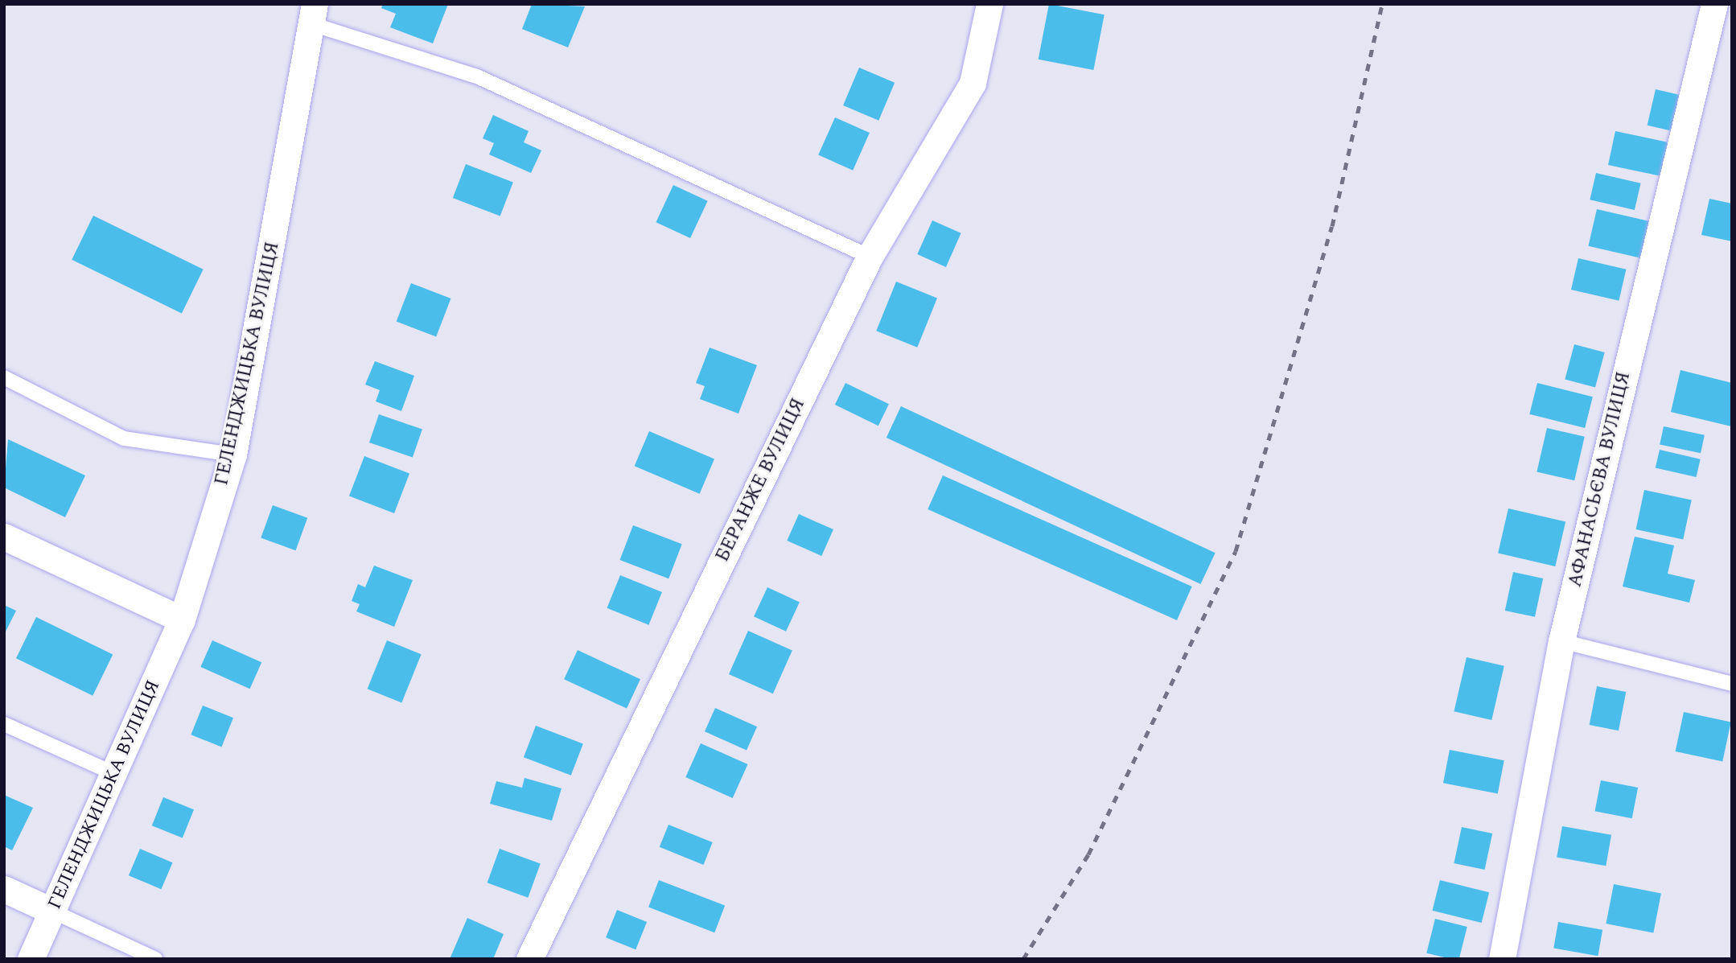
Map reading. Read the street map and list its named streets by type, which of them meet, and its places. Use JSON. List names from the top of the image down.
{
  "streets": {
    "street": ["ГЕЛЕНДЖИЦЬКА ВУЛИЦЯ", "АФАНАСЬЄВА ВУЛИЦЯ", "БЕРАНЖЕ ВУЛИЦЯ"]
  }
}
